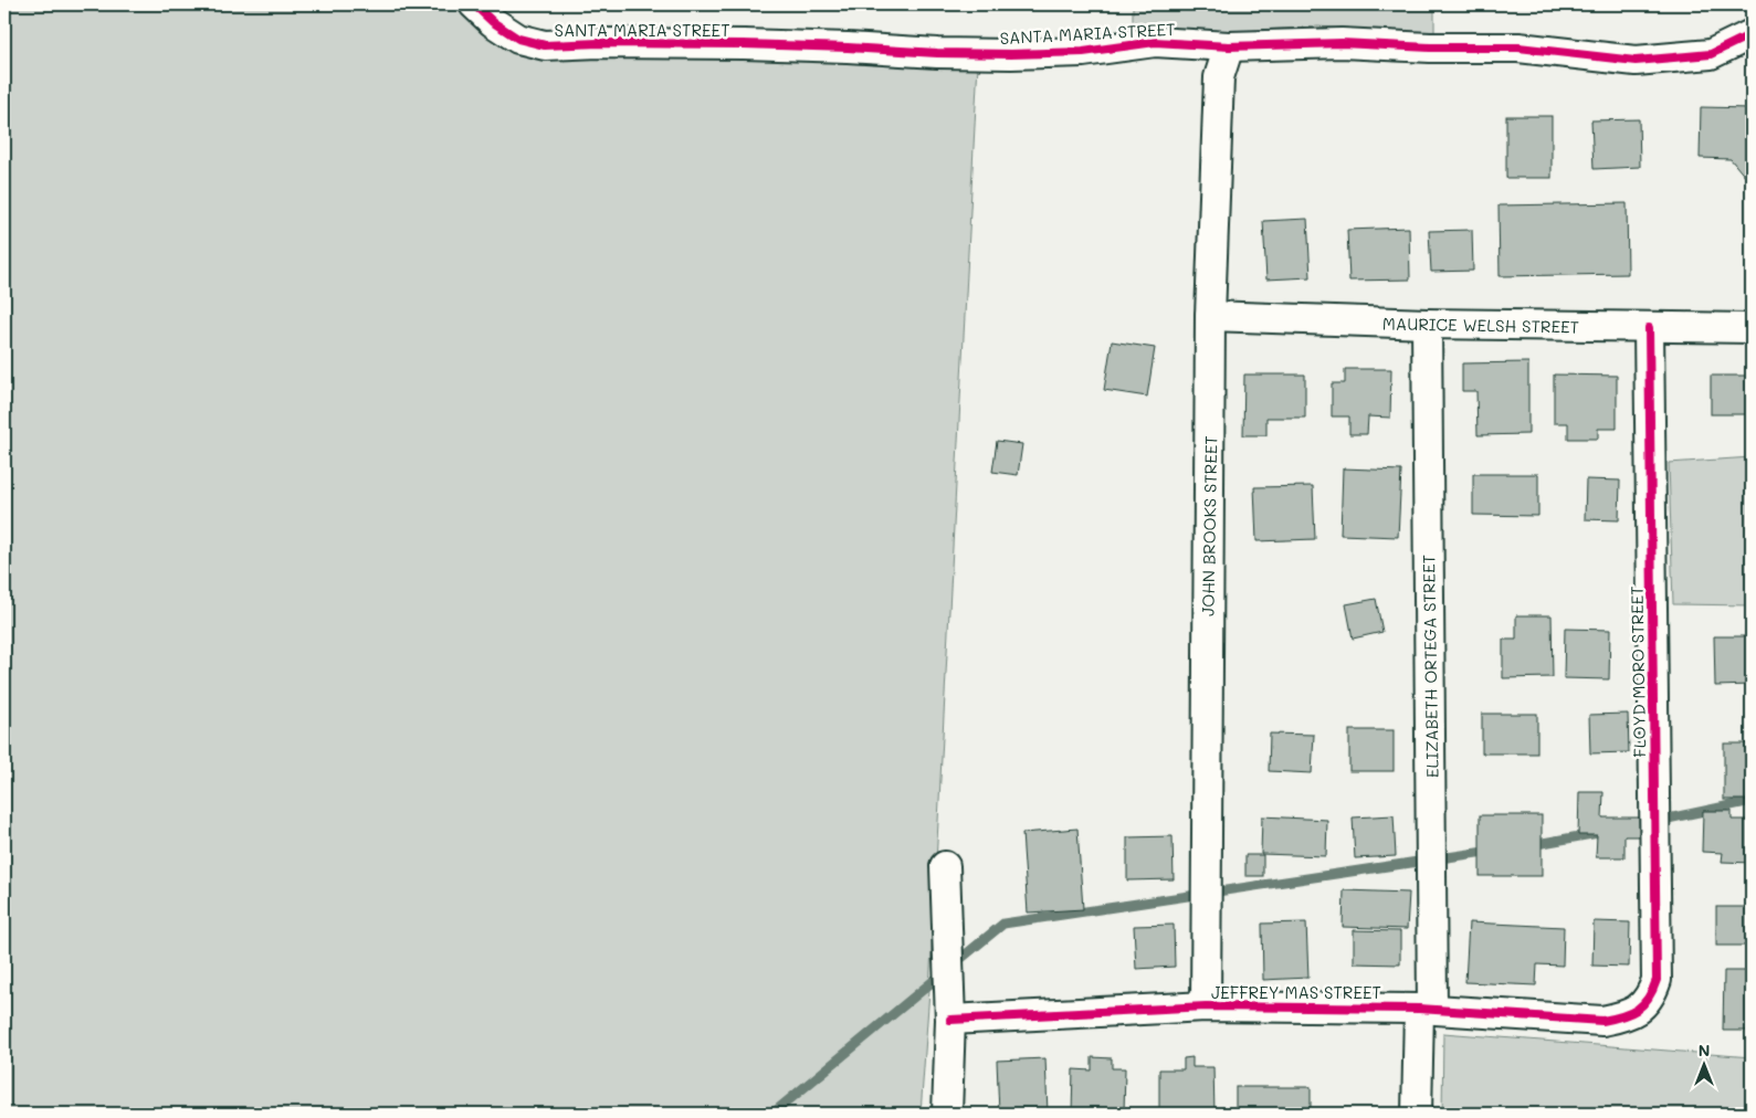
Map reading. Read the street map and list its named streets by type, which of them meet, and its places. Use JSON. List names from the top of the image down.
{
  "streets": {
    "street": [
      "SANTA MARIA STREET",
      "MAURICE WELSH STREET",
      "JOHN BROOKS STREET",
      "ELIZABETH ORTEGA STREET",
      "FLOYD MORO STREET",
      "JEFFREY MAS STREET"
    ]
  },
  "crossings": [
    ["SANTA MARIA STREET", "JOHN BROOKS STREET"],
    ["MAURICE WELSH STREET", "JOHN BROOKS STREET"],
    ["MAURICE WELSH STREET", "ELIZABETH ORTEGA STREET"],
    ["MAURICE WELSH STREET", "FLOYD MORO STREET"],
    ["JOHN BROOKS STREET", "JEFFREY MAS STREET"],
    ["ELIZABETH ORTEGA STREET", "JEFFREY MAS STREET"],
    ["FLOYD MORO STREET", "JEFFREY MAS STREET"]
  ],
  "north": "top"
}
